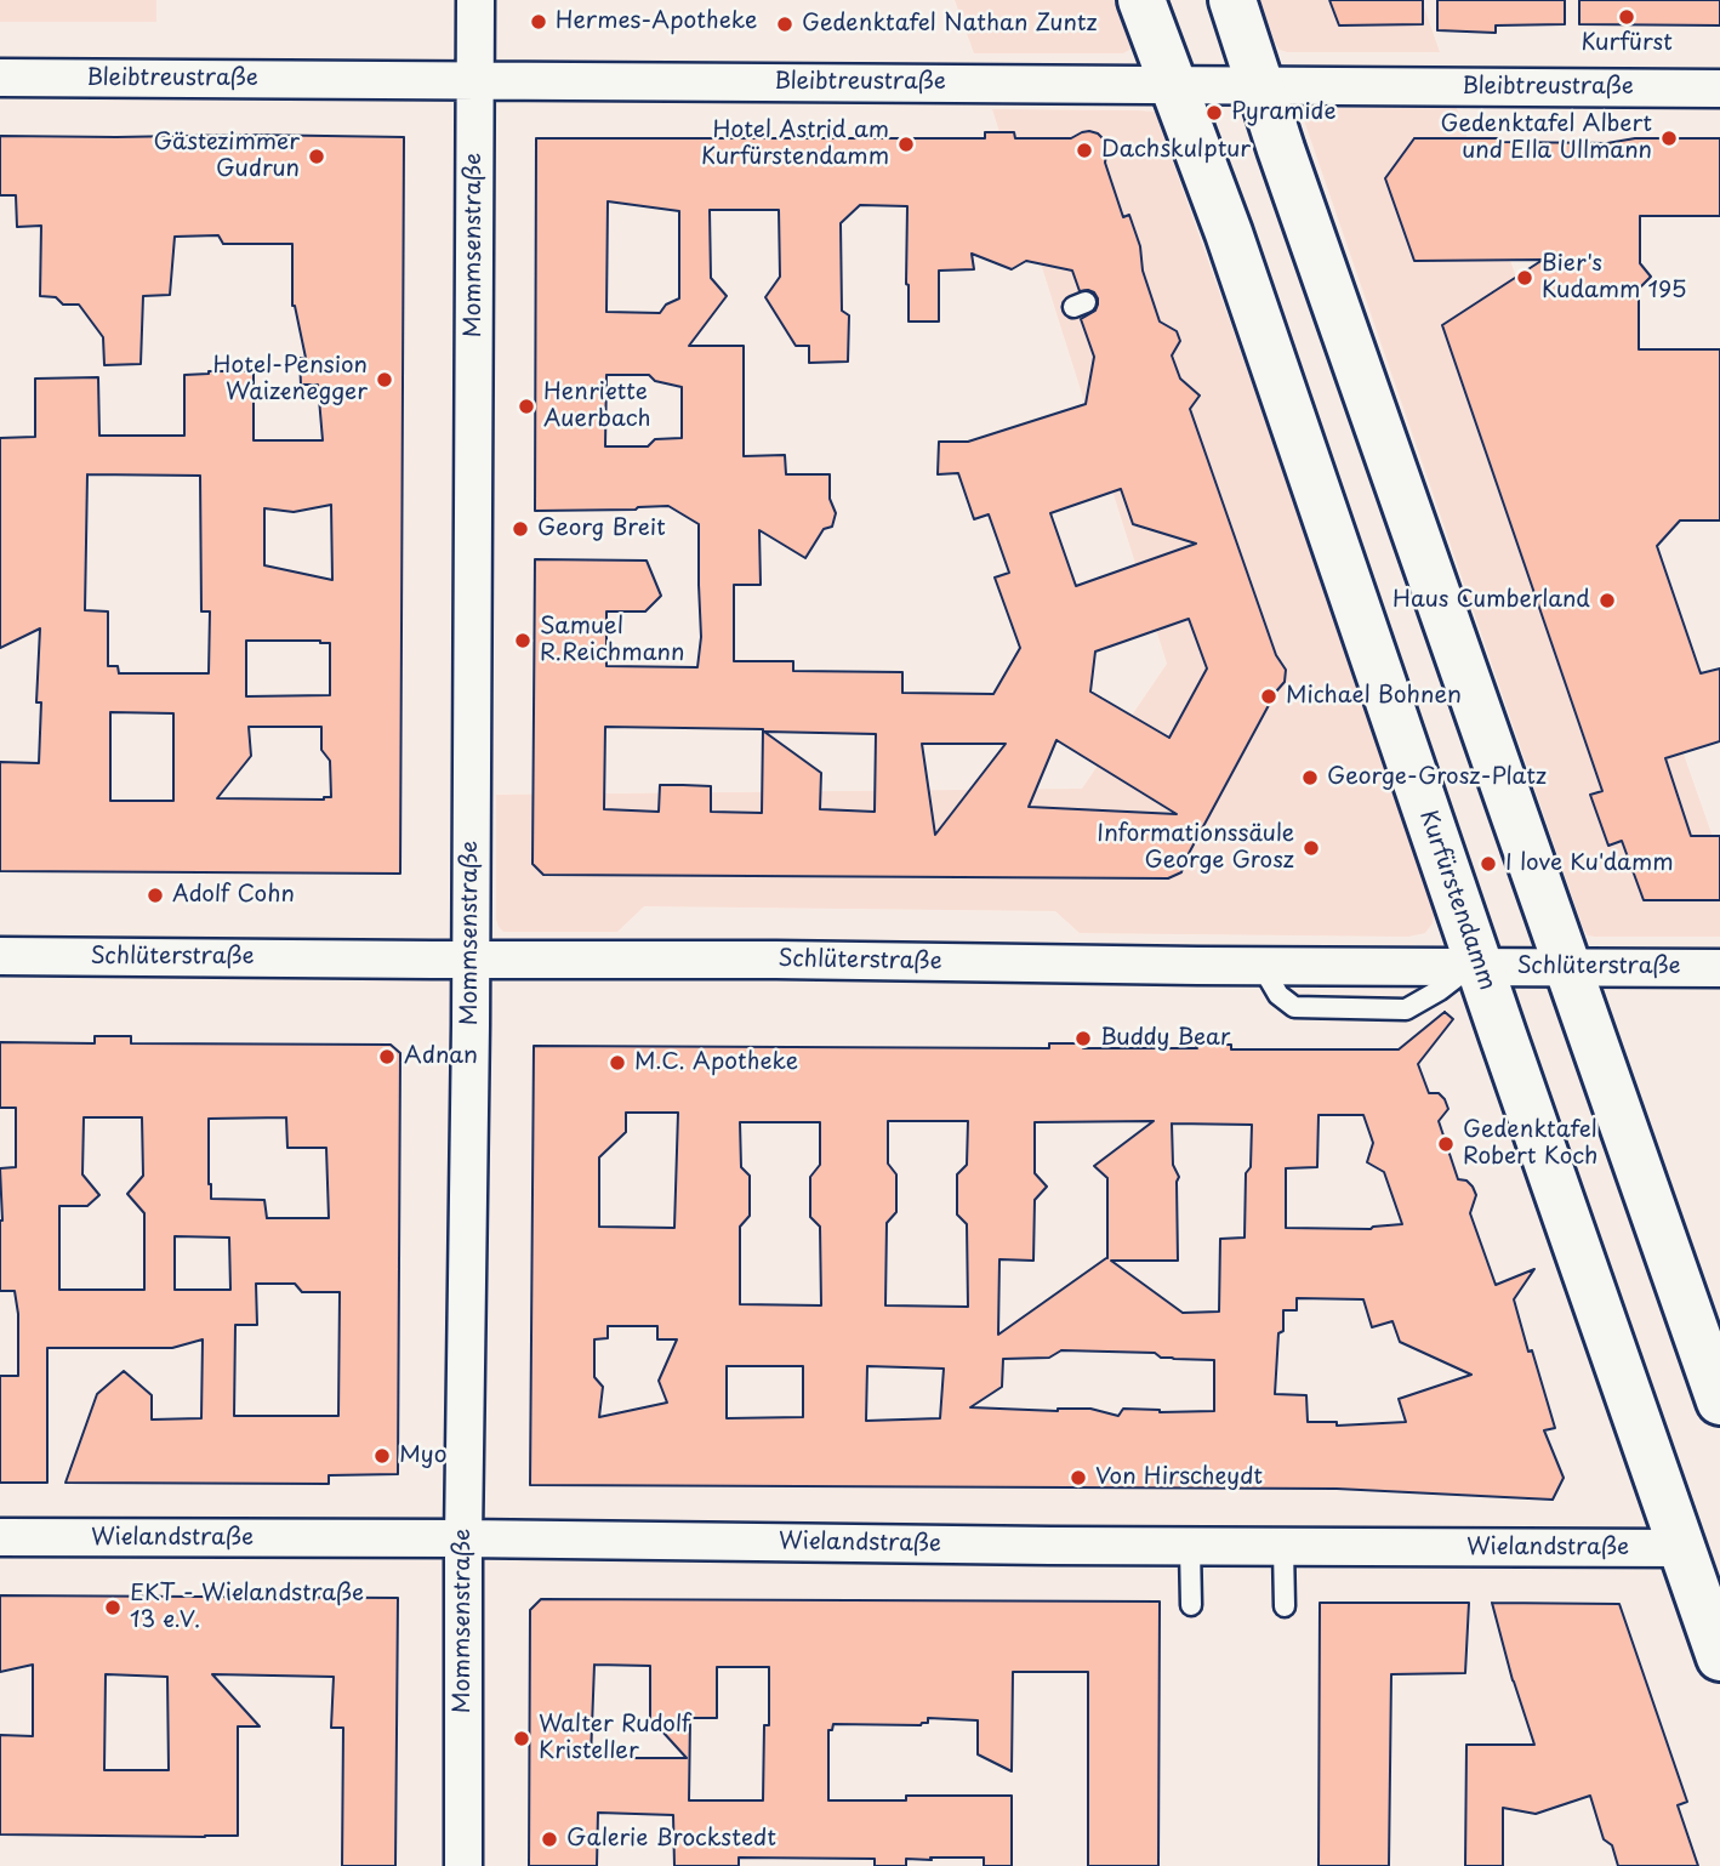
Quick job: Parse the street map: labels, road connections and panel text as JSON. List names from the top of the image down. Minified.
{"streets":{"main road":["Kurfürstendamm"],"street":["Bleibtreustraße","Mommsenstraße","Schlüterstraße","Wielandstraße"]},"crossings":[["Bleibtreustraße","Mommsenstraße"],["Bleibtreustraße","Kurfürstendamm"],["Mommsenstraße","Schlüterstraße"],["Mommsenstraße","Wielandstraße"],["Kurfürstendamm","Schlüterstraße"],["Kurfürstendamm","Wielandstraße"]],"places":["Kurfürst","Hermes-Apotheke","Gedenktafel Nathan Zuntz","Pyramide","Gedenktafel Albert und Ella Ullmann","Hotel Astrid am Kurfürstendamm","Dachskulptur","Gästezimmer Gudrun","Bier's Kudamm 195","Hotel-Pension Waizenegger","Henriette Auerbach","Georg Breit","Haus Cumberland","Samuel R.Reichmann","Michael Bohnen","George-Grosz-Platz","Informationssäule George Grosz","I love Ku'damm","Adolf Cohn","Buddy Bear","Adnan","M.C. Apotheke","Gedenktafel Robert Koch","Myo","Von Hirscheydt","EKT - Wielandstraße 13 e.V.","Walter Rudolf Kristeller","Galerie Brockstedt"]}
